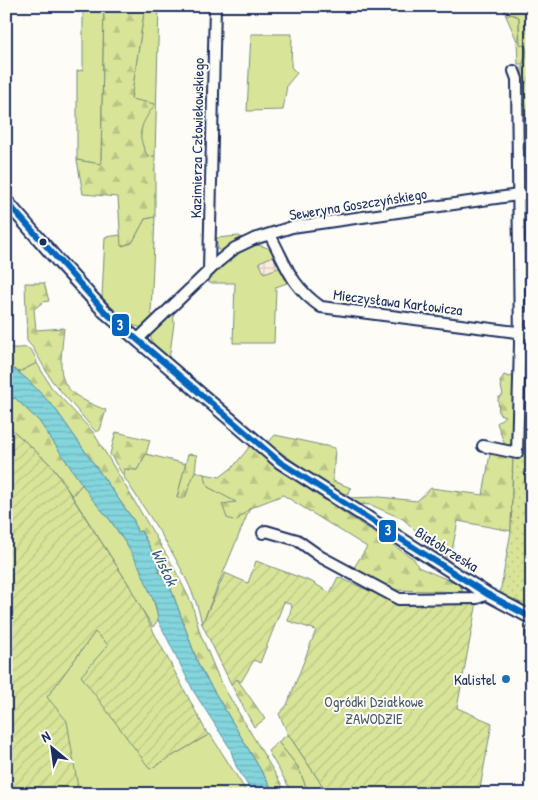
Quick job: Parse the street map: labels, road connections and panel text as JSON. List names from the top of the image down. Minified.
{"streets":{"street":["Kazimierza Człowiekowskiego","Seweryna Goszczyńskiego","Mieczysława Karłowicza","Białobrzeska"]},"crossings":[["Kazimierza Człowiekowskiego","Seweryna Goszczyńskiego"],["Seweryna Goszczyńskiego","Mieczysława Karłowicza"],["Seweryna Goszczyńskiego","Białobrzeska"]],"water":["Wisłok"],"parks":["Ogródki Działkowe ZAWODZIE"],"places":["Kalistel"],"lines":["transit line 3"],"north":"top left"}
